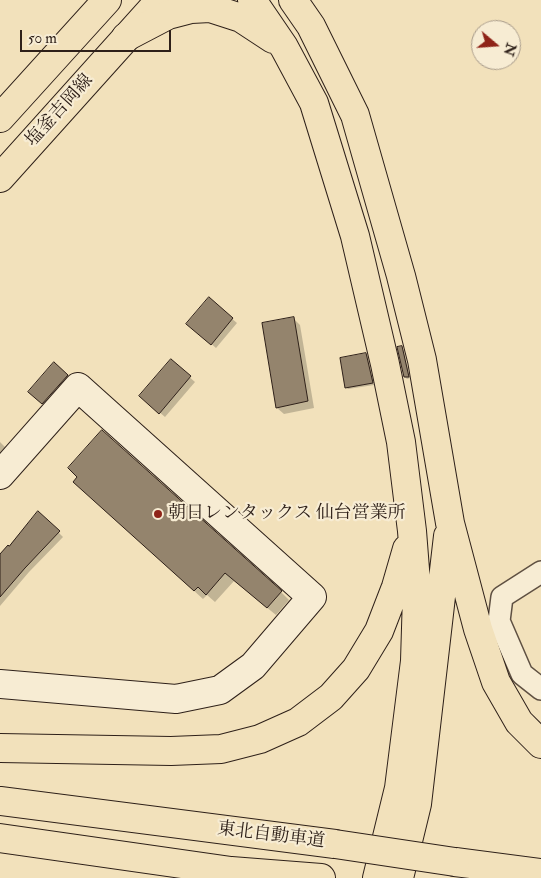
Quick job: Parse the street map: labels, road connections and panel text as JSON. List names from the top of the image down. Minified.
{"streets":{"main road":["塩釜吉岡線","東北自動車道"]},"places":["朝日レンタックス 仙台営業所"],"scale_bar":"50 m","north":"right"}
